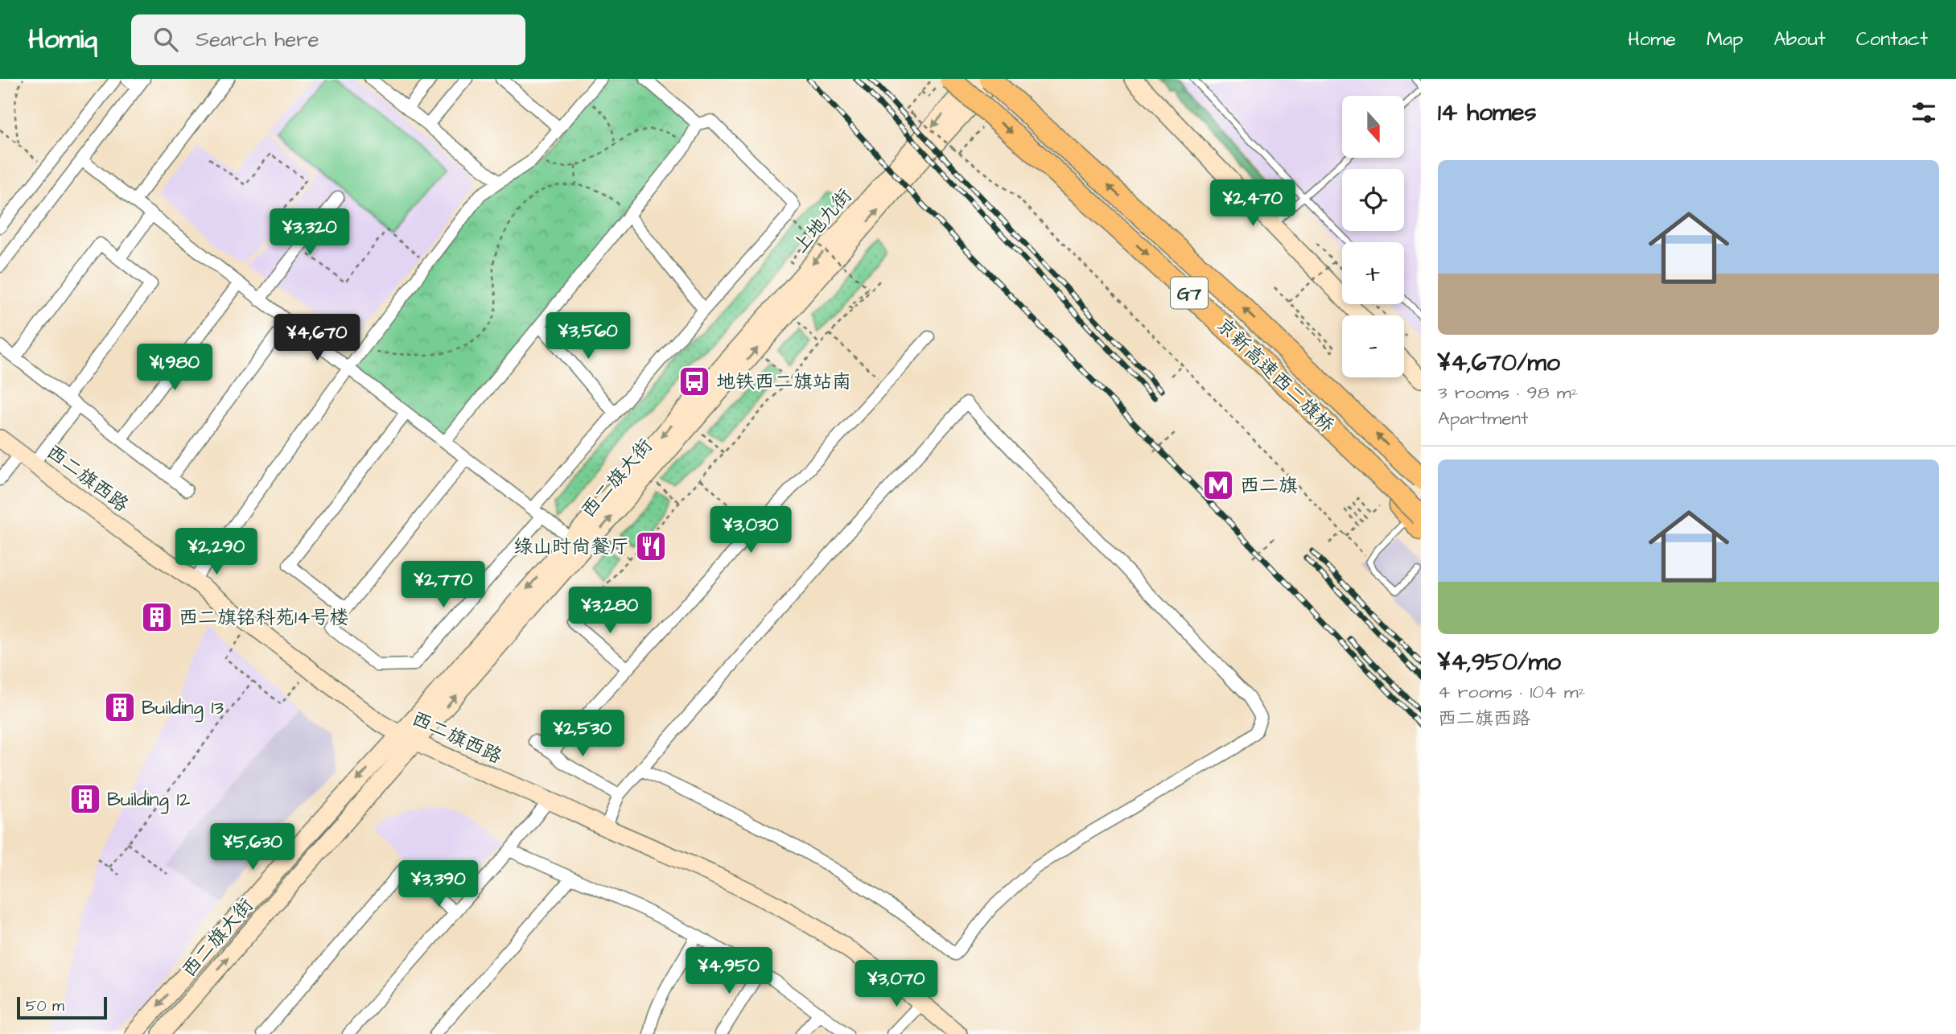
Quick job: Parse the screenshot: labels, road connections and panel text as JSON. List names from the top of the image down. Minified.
{"streets":{"highway":["G7","京新高速西二旗桥"],"main road":["上地九街","西二旗西路","西二旗大街"]},"crossings":[["上地九街","西二旗大街"],["西二旗西路","西二旗大街"]],"one_way":["上地九街"],"places":{"bus stop":["地铁西二旗站南"],"metro station":["西二旗"],"restaurant":["绿山时尚餐厅"],"building":["西二旗铭科苑14号楼","Building 13","Building 12"]},"scale_bar":"50 m","north":"bottom","page":{"header":"Homiq","search":"Search here","nav":["Home","Map","About","Contact"],"heading":"14 homes","map_buttons":["+","−"],"list":[{"name":"¥4,670/mo","note":"3 rooms · 98 m² · Apartment"},{"name":"¥4,950/mo","note":"4 rooms · 104 m² · 西二旗西路"}],"price":["¥2,470","¥3,320","¥3,560","¥4,670","¥1,980","¥3,030","¥2,290","¥2,770","¥3,280","¥2,530","¥5,630","¥3,390","¥4,950","¥3,070"],"scale":"50 m"}}
